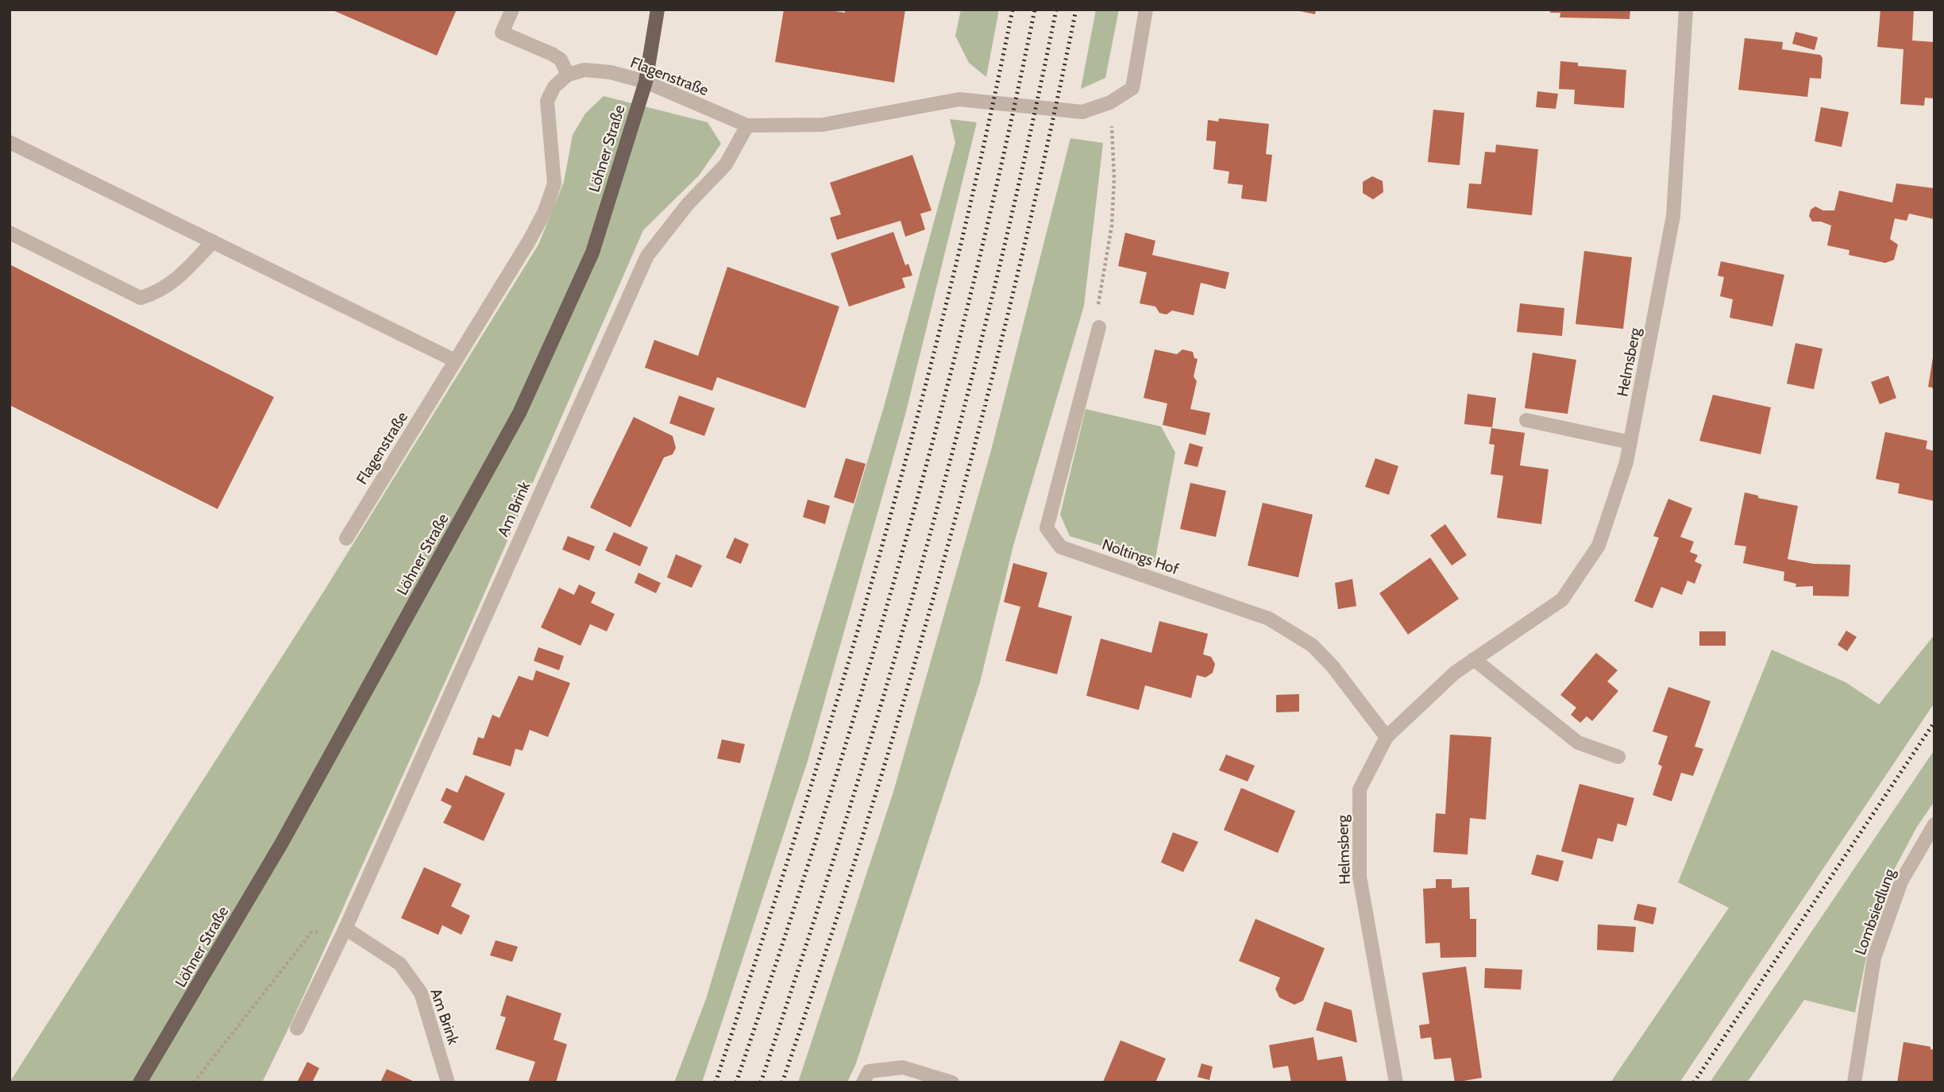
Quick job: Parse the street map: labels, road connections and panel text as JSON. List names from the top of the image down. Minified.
{"streets":{"main road":["Löhner Straße"],"street":["Flagenstraße","Helmsberg","Am Brink","Noltings Hof","Lombsiedlung"]},"crossings":[["Flagenstraße","Löhner Straße"],["Flagenstraße","Am Brink"],["Helmsberg","Noltings Hof"]]}
